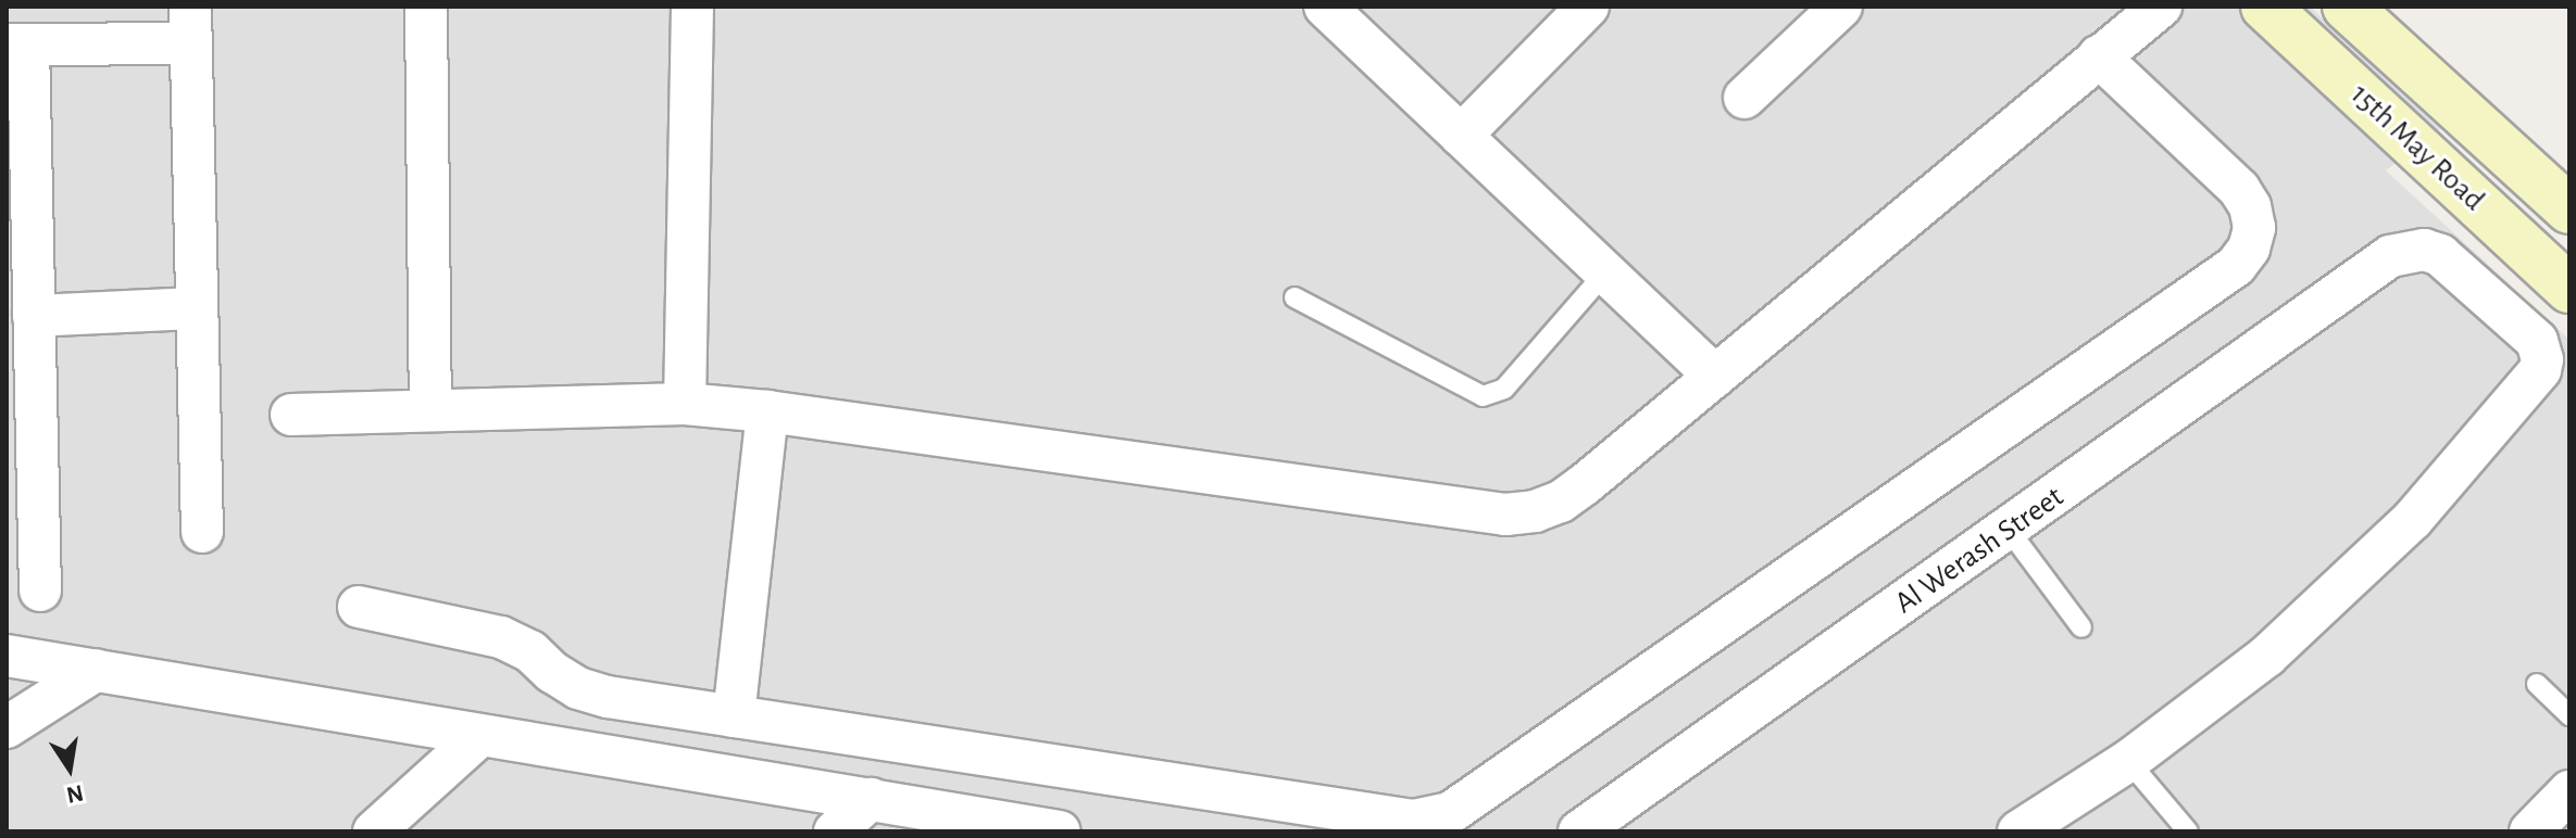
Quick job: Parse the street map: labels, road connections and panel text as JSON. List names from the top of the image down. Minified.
{"streets":{"main road":["15th May Road"],"street":["Al Werash Street"]},"north":"bottom"}
